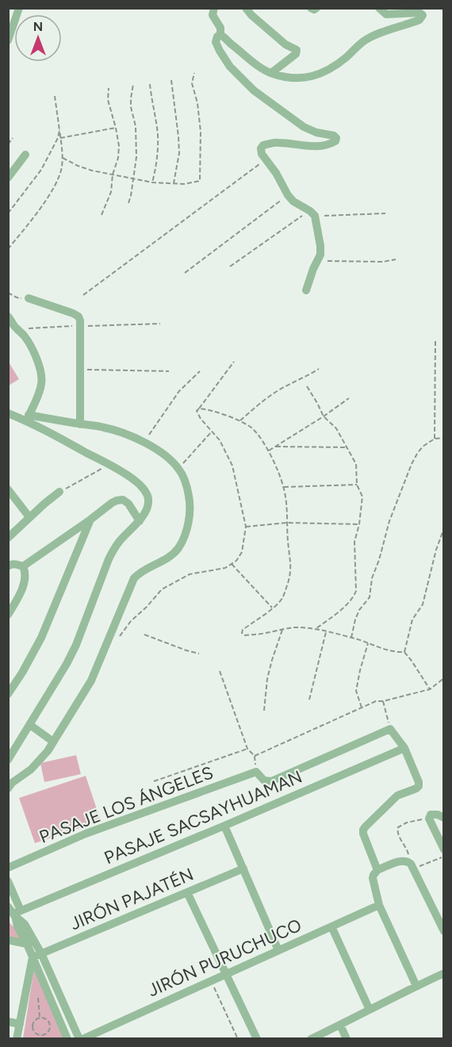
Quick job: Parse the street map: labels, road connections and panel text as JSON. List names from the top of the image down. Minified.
{"streets":{"street":["PASAJE LOS ÁNGELES","PASAJE SACSAYHUAMAN","JIRÓN PAJATÉN","JIRÓN PURUCHUCO"]},"north":"top"}
